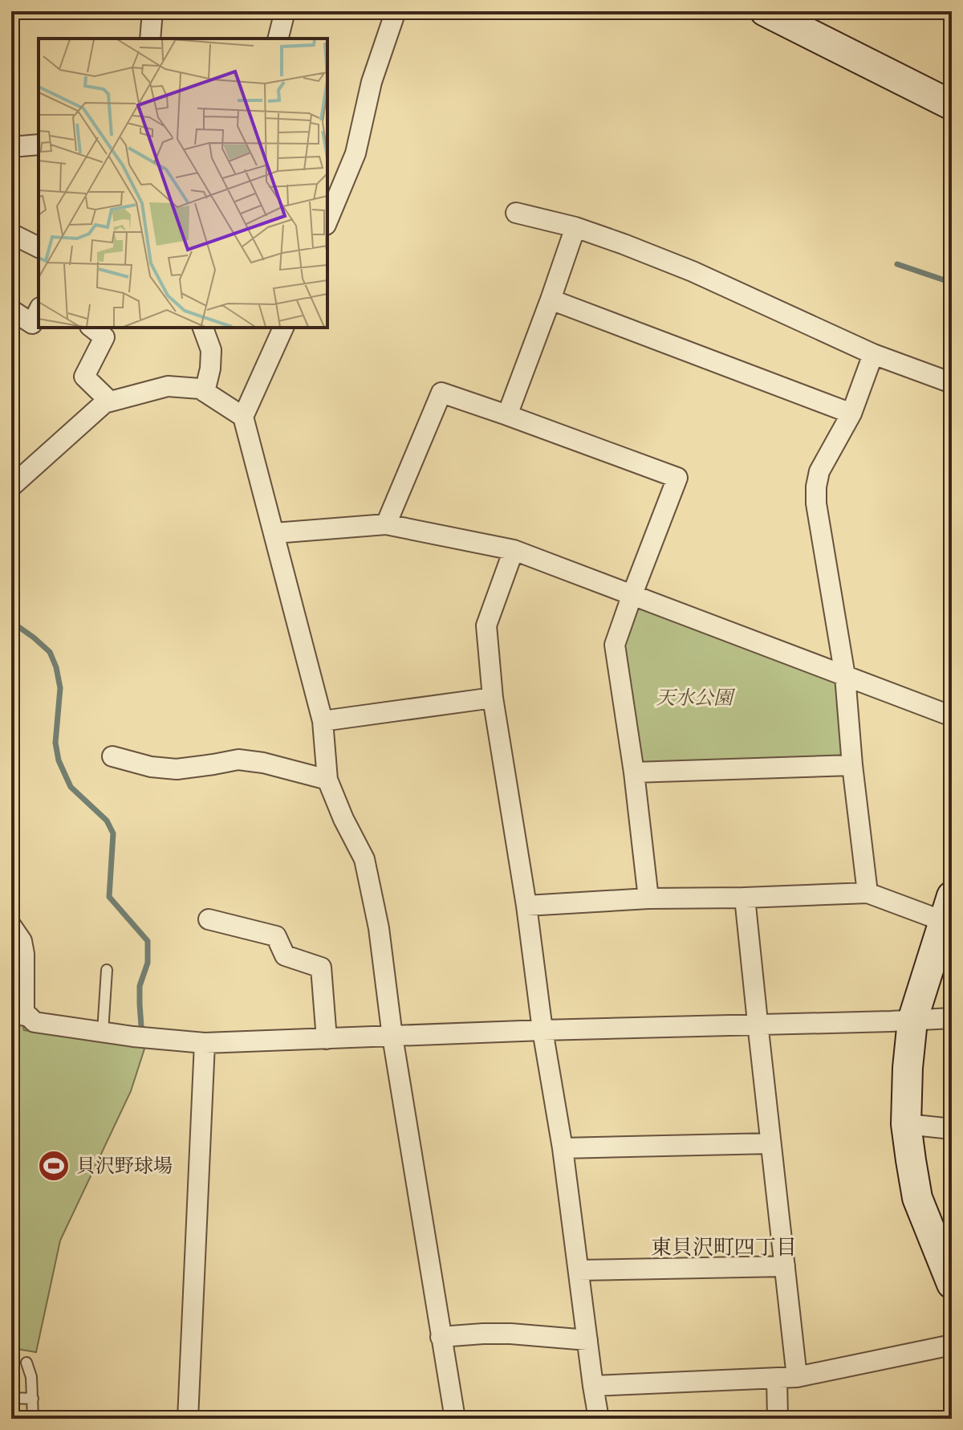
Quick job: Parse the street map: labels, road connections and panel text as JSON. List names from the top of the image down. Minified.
{"districts":["東貝沢町四丁目"],"parks":["天水公園"],"places":{"sports":["貝沢野球場"]}}
